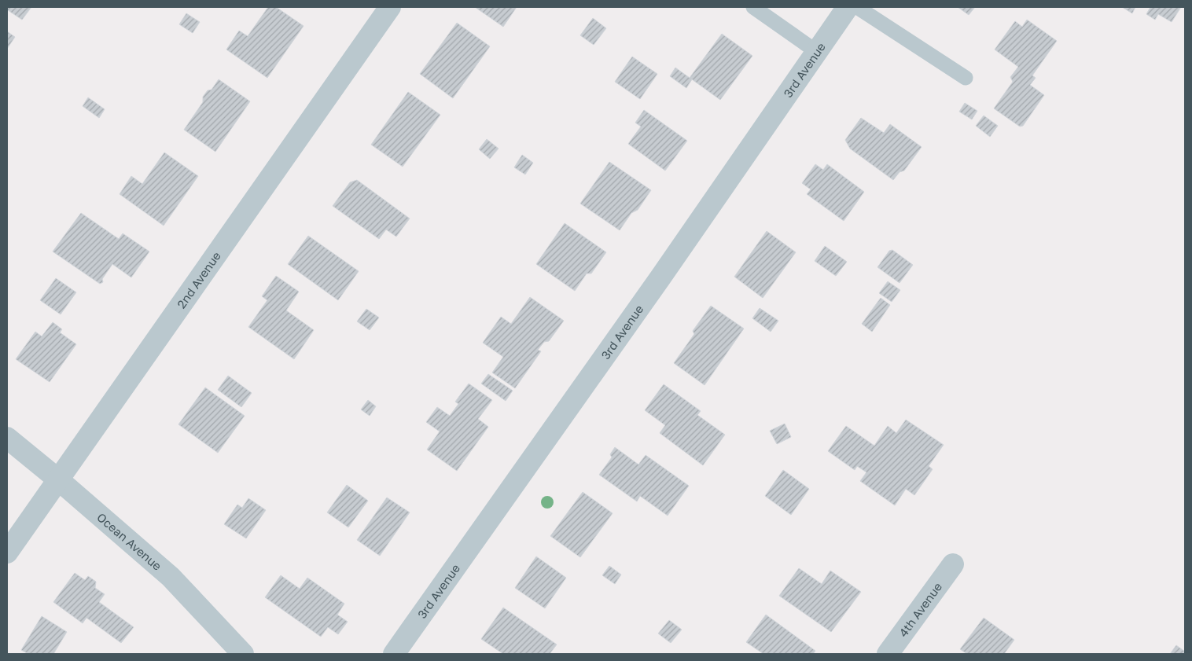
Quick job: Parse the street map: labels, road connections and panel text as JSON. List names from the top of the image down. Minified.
{"streets":{"street":["3rd Avenue","2nd Avenue","Ocean Avenue","4th Avenue"]},"crossings":[["2nd Avenue","Ocean Avenue"]]}
